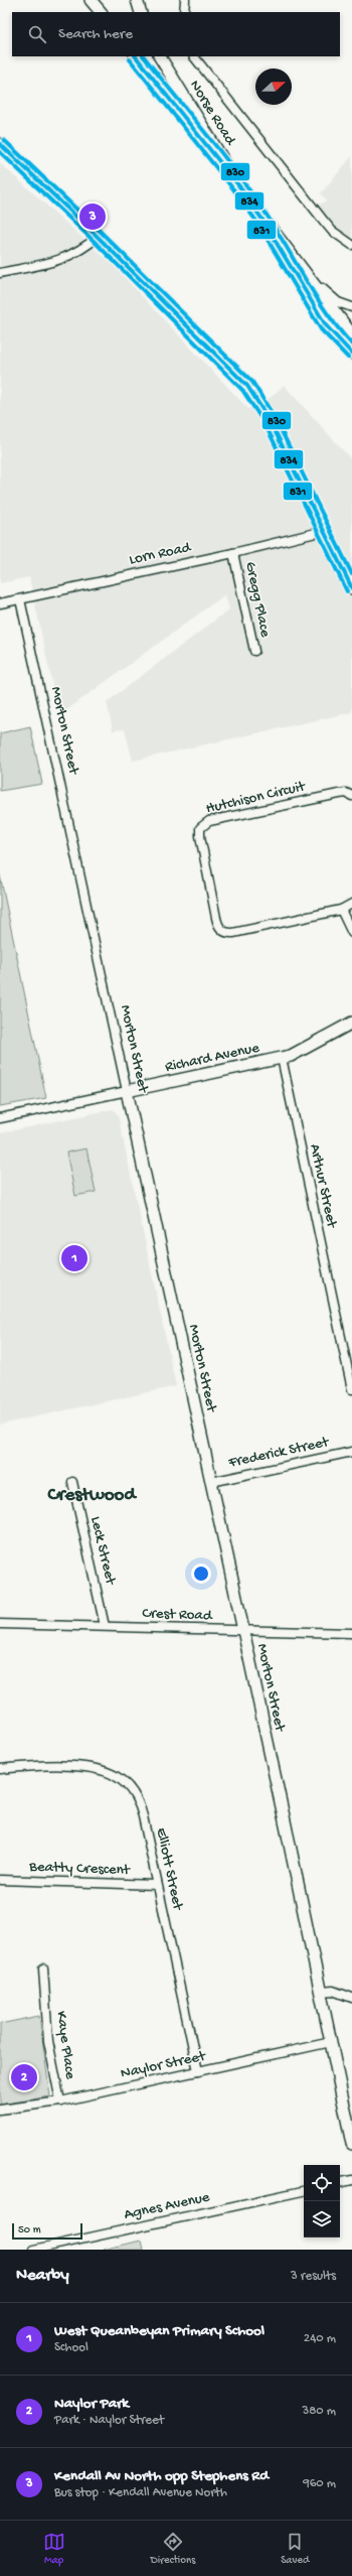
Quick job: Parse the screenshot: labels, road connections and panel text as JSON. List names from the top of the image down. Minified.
{"streets":{"street":["Norse Road","Lorn Road","Gregg Place","Morton Street","Hutchison Circuit","Richard Avenue","Arthur Street","Frederick Street","Leck Street","Crest Road","Beatty Crescent","Elliott Street","Kaye Place","Naylor Street","Agnes Avenue"]},"crossings":[["Lorn Road","Gregg Place"],["Lorn Road","Morton Street"],["Morton Street","Richard Avenue"],["Morton Street","Frederick Street"],["Morton Street","Crest Road"],["Morton Street","Naylor Street"],["Richard Avenue","Arthur Street"],["Leck Street","Crest Road"],["Beatty Crescent","Elliott Street"],["Elliott Street","Naylor Street"],["Kaye Place","Naylor Street"]],"districts":["Crestwood"],"lines":["transit line 834","transit line 830","transit line 831"],"scale_bar":"50 m","north":"right","page":{"search":"Search here","pins":["3","1","2"],"scale":"50 m","heading":["Nearby","3 results"],"list":[{"mark":"1","name":"West Queanbeyan Primary School","note":"School","value":"240 m"},{"mark":"2","name":"Naylor Park","note":"Park · Naylor Street","value":"380 m"},{"mark":"3","name":"Kendall Av North opp Stephens Rd","note":"Bus stop · Kendall Avenue North","value":"960 m"}],"nav":["Map","Directions","Saved"]}}
